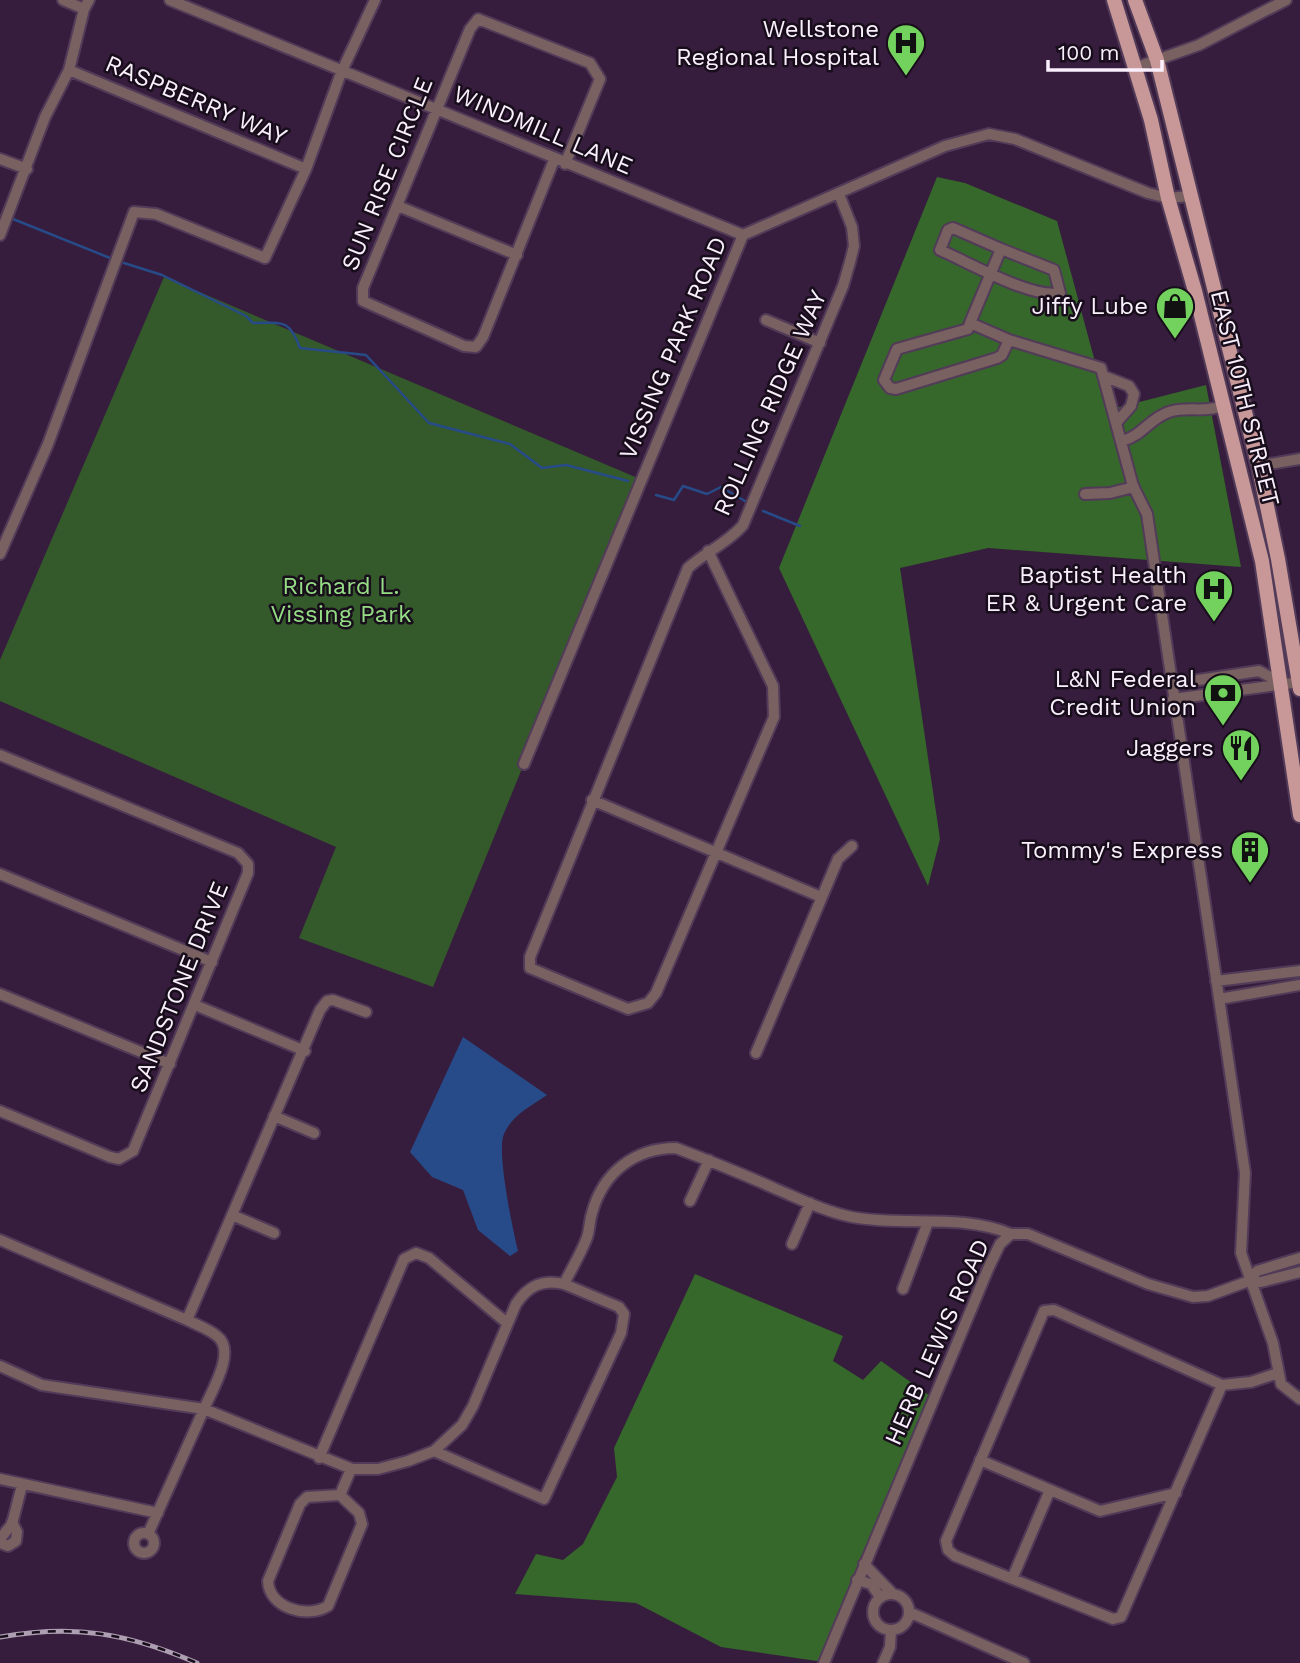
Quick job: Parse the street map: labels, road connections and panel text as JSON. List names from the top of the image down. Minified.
{"streets":{"main road":["EAST 10TH STREET"],"street":["RASPBERRY WAY","WINDMILL LANE","SUN RISE CIRCLE","VISSING PARK ROAD","ROLLING RIDGE WAY","SANDSTONE DRIVE","HERB LEWIS ROAD"]},"crossings":[["WINDMILL LANE","SUN RISE CIRCLE"],["WINDMILL LANE","VISSING PARK ROAD"],["VISSING PARK ROAD","EAST 10TH STREET"],["VISSING PARK ROAD","ROLLING RIDGE WAY"]],"parks":["Richard L. Vissing Park"],"places":{"hospital":["Wellstone Regional Hospital","Baptist Health ER & Urgent Care"],"shop":["Jiffy Lube"],"bank":["L&N Federal Credit Union"],"restaurant":["Jaggers"],"building":["Tommy's Express"]},"scale_bar":"100 m"}
